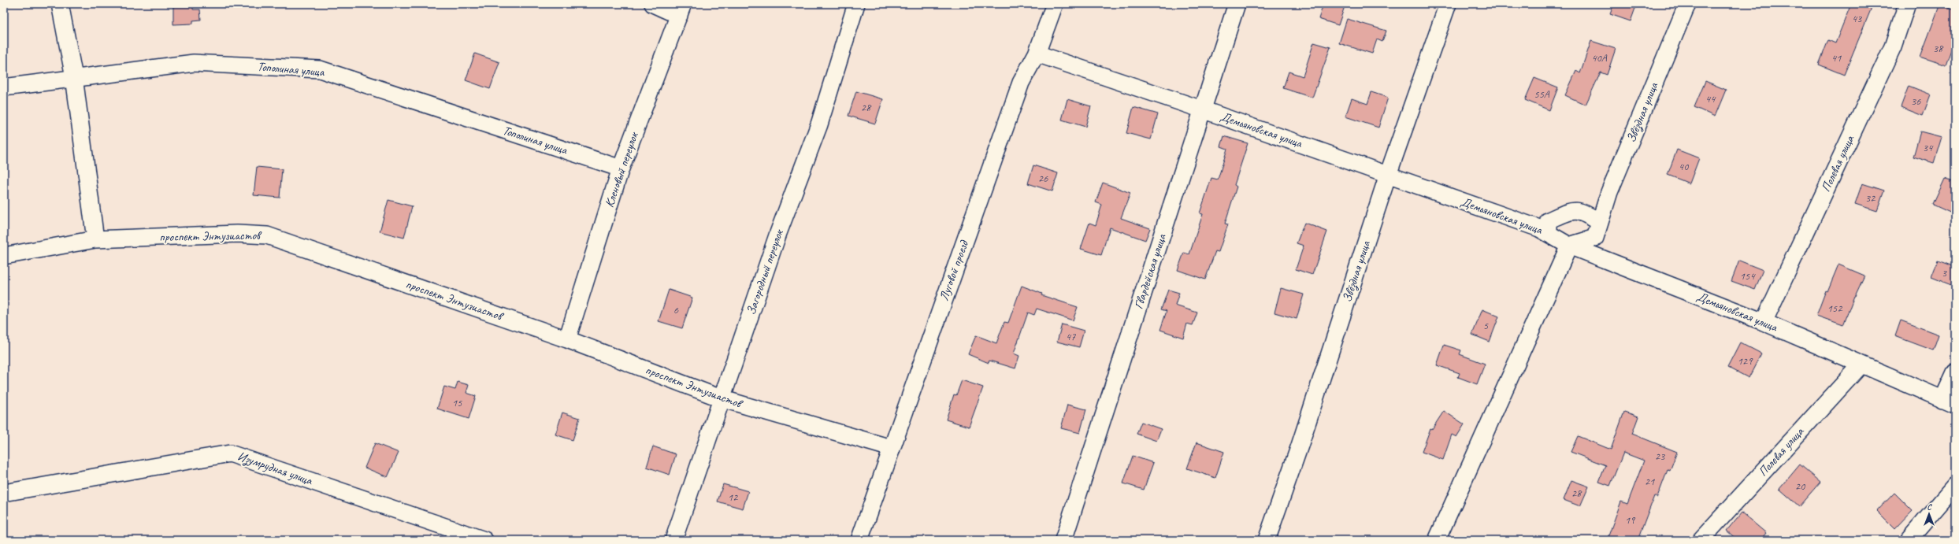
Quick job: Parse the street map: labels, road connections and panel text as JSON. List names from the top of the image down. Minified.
{"streets":{"street":["Тополиная улица","Звёздная улица","Демьяновская улица","Полевая улица","Кленовый переулок","проспект Энтузиастов","Луговой проезд","Гвардейская улица","Загородный переулок","Изумрудная улица"]},"crossings":[["Тополиная улица","Кленовый переулок"],["Звёздная улица","Демьяновская улица"],["Демьяновская улица","Полевая улица"],["Демьяновская улица","Луговой проезд"],["Демьяновская улица","Гвардейская улица"],["Кленовый переулок","проспект Энтузиастов"],["проспект Энтузиастов","Луговой проезд"],["проспект Энтузиастов","Загородный переулок"]],"house_numbers":["43","38","40А","41","55А","44","36","28","34","40","26","32","3","154","152","6","5","47","129","15","23","21","20","28","12","19"],"north":"top"}
